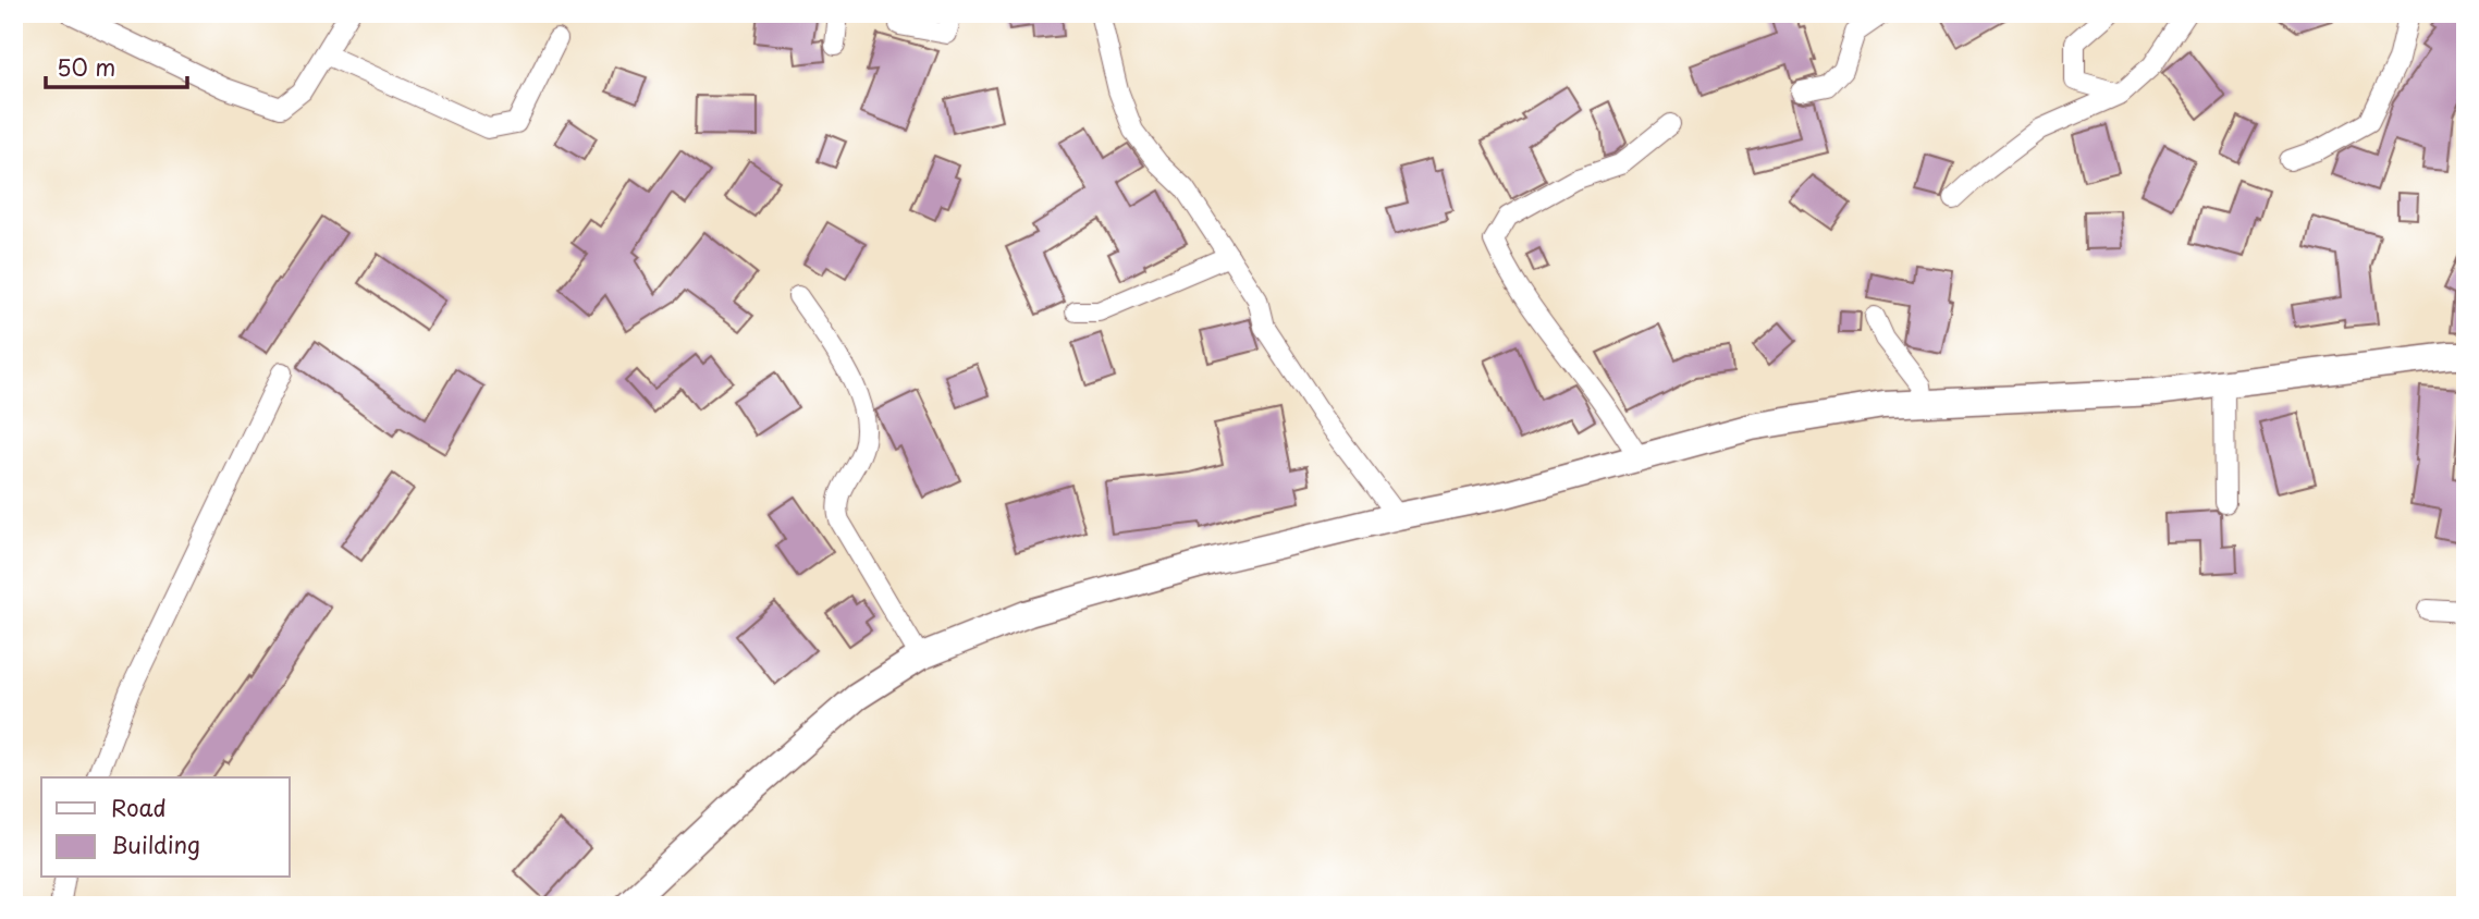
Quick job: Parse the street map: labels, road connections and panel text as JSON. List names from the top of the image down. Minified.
{"legend":["Road","Building"],"scale_bar":"50 m"}
